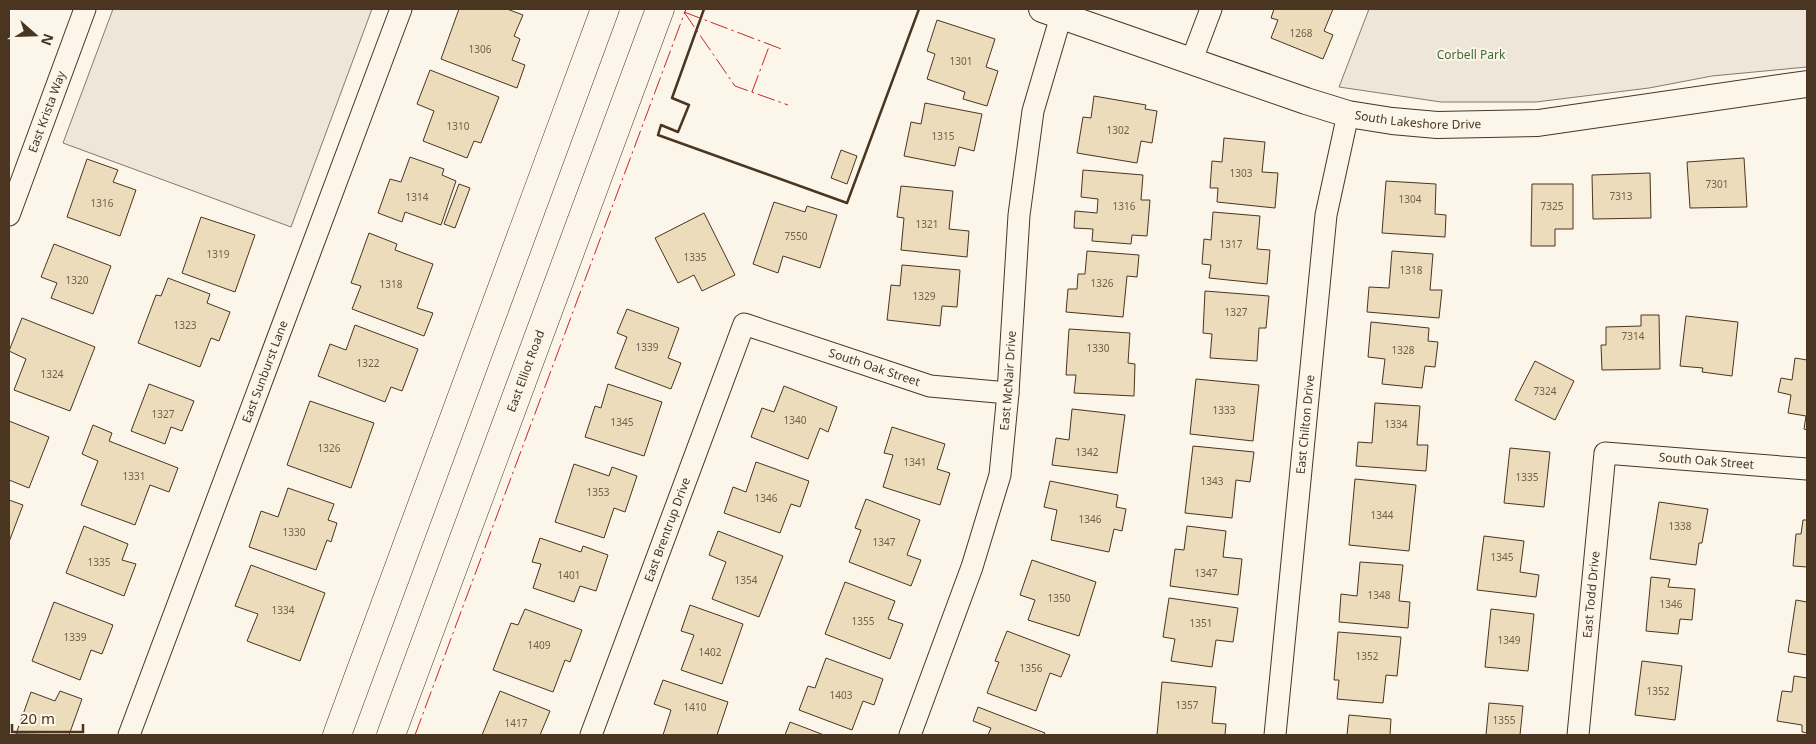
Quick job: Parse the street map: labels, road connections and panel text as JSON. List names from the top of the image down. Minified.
{"streets":{"main road":["East Elliot Road"],"street":["East Krista Way","South Lakeshore Drive","South Oak Street","East Sunburst Lane","East McNair Drive","East Chilton Drive","East Brentrup Drive","East Todd Drive"]},"crossings":[["South Lakeshore Drive","East McNair Drive"],["South Lakeshore Drive","East Chilton Drive"],["South Oak Street","East McNair Drive"],["South Oak Street","East Brentrup Drive"],["South Oak Street","East Todd Drive"]],"parks":["Corbell Park"],"house_numbers":["1268","1306","1301","1310","1302","1315","1303","7301","7313","1314","1304","1316","1316","7325","1321","7550","1317","1319","1335","1318","1320","1326","1318","1329","1327","1323","7314","1339","1330","1328","1322","1324","7324","1333","1327","1340","1345","1334","1326","1342","1341","1331","1335","1343","1353","1346","1344","1346","1338","1330","1347","1345","1335","1347","1401","1354","1348","1350","1346","1334","1355","1351","1339","1349","1409","1402","1352","1356","1352","1403","1357","1410","1355","1417"],"scale_bar":"20 m","north":"right"}
